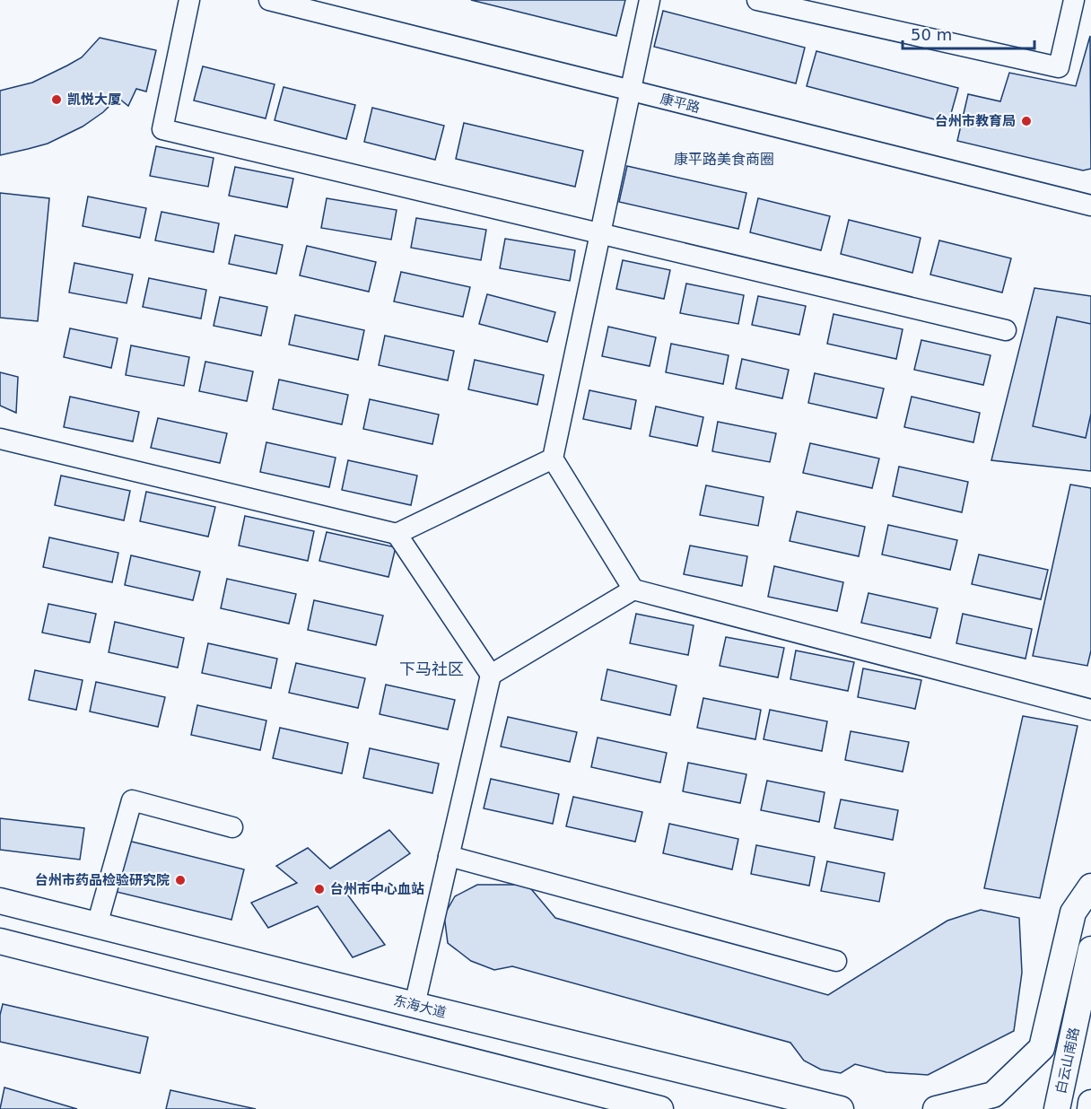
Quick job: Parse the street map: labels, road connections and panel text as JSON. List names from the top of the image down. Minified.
{"streets":{"main road":["东海大道","白云山南路"],"street":["康平路"]},"districts":["康平路美食商圈","下马社区"],"places":["凯悦大厦","台州市教育局","台州市药品检验研究院","台州市中心血站"],"scale_bar":"50 m"}
